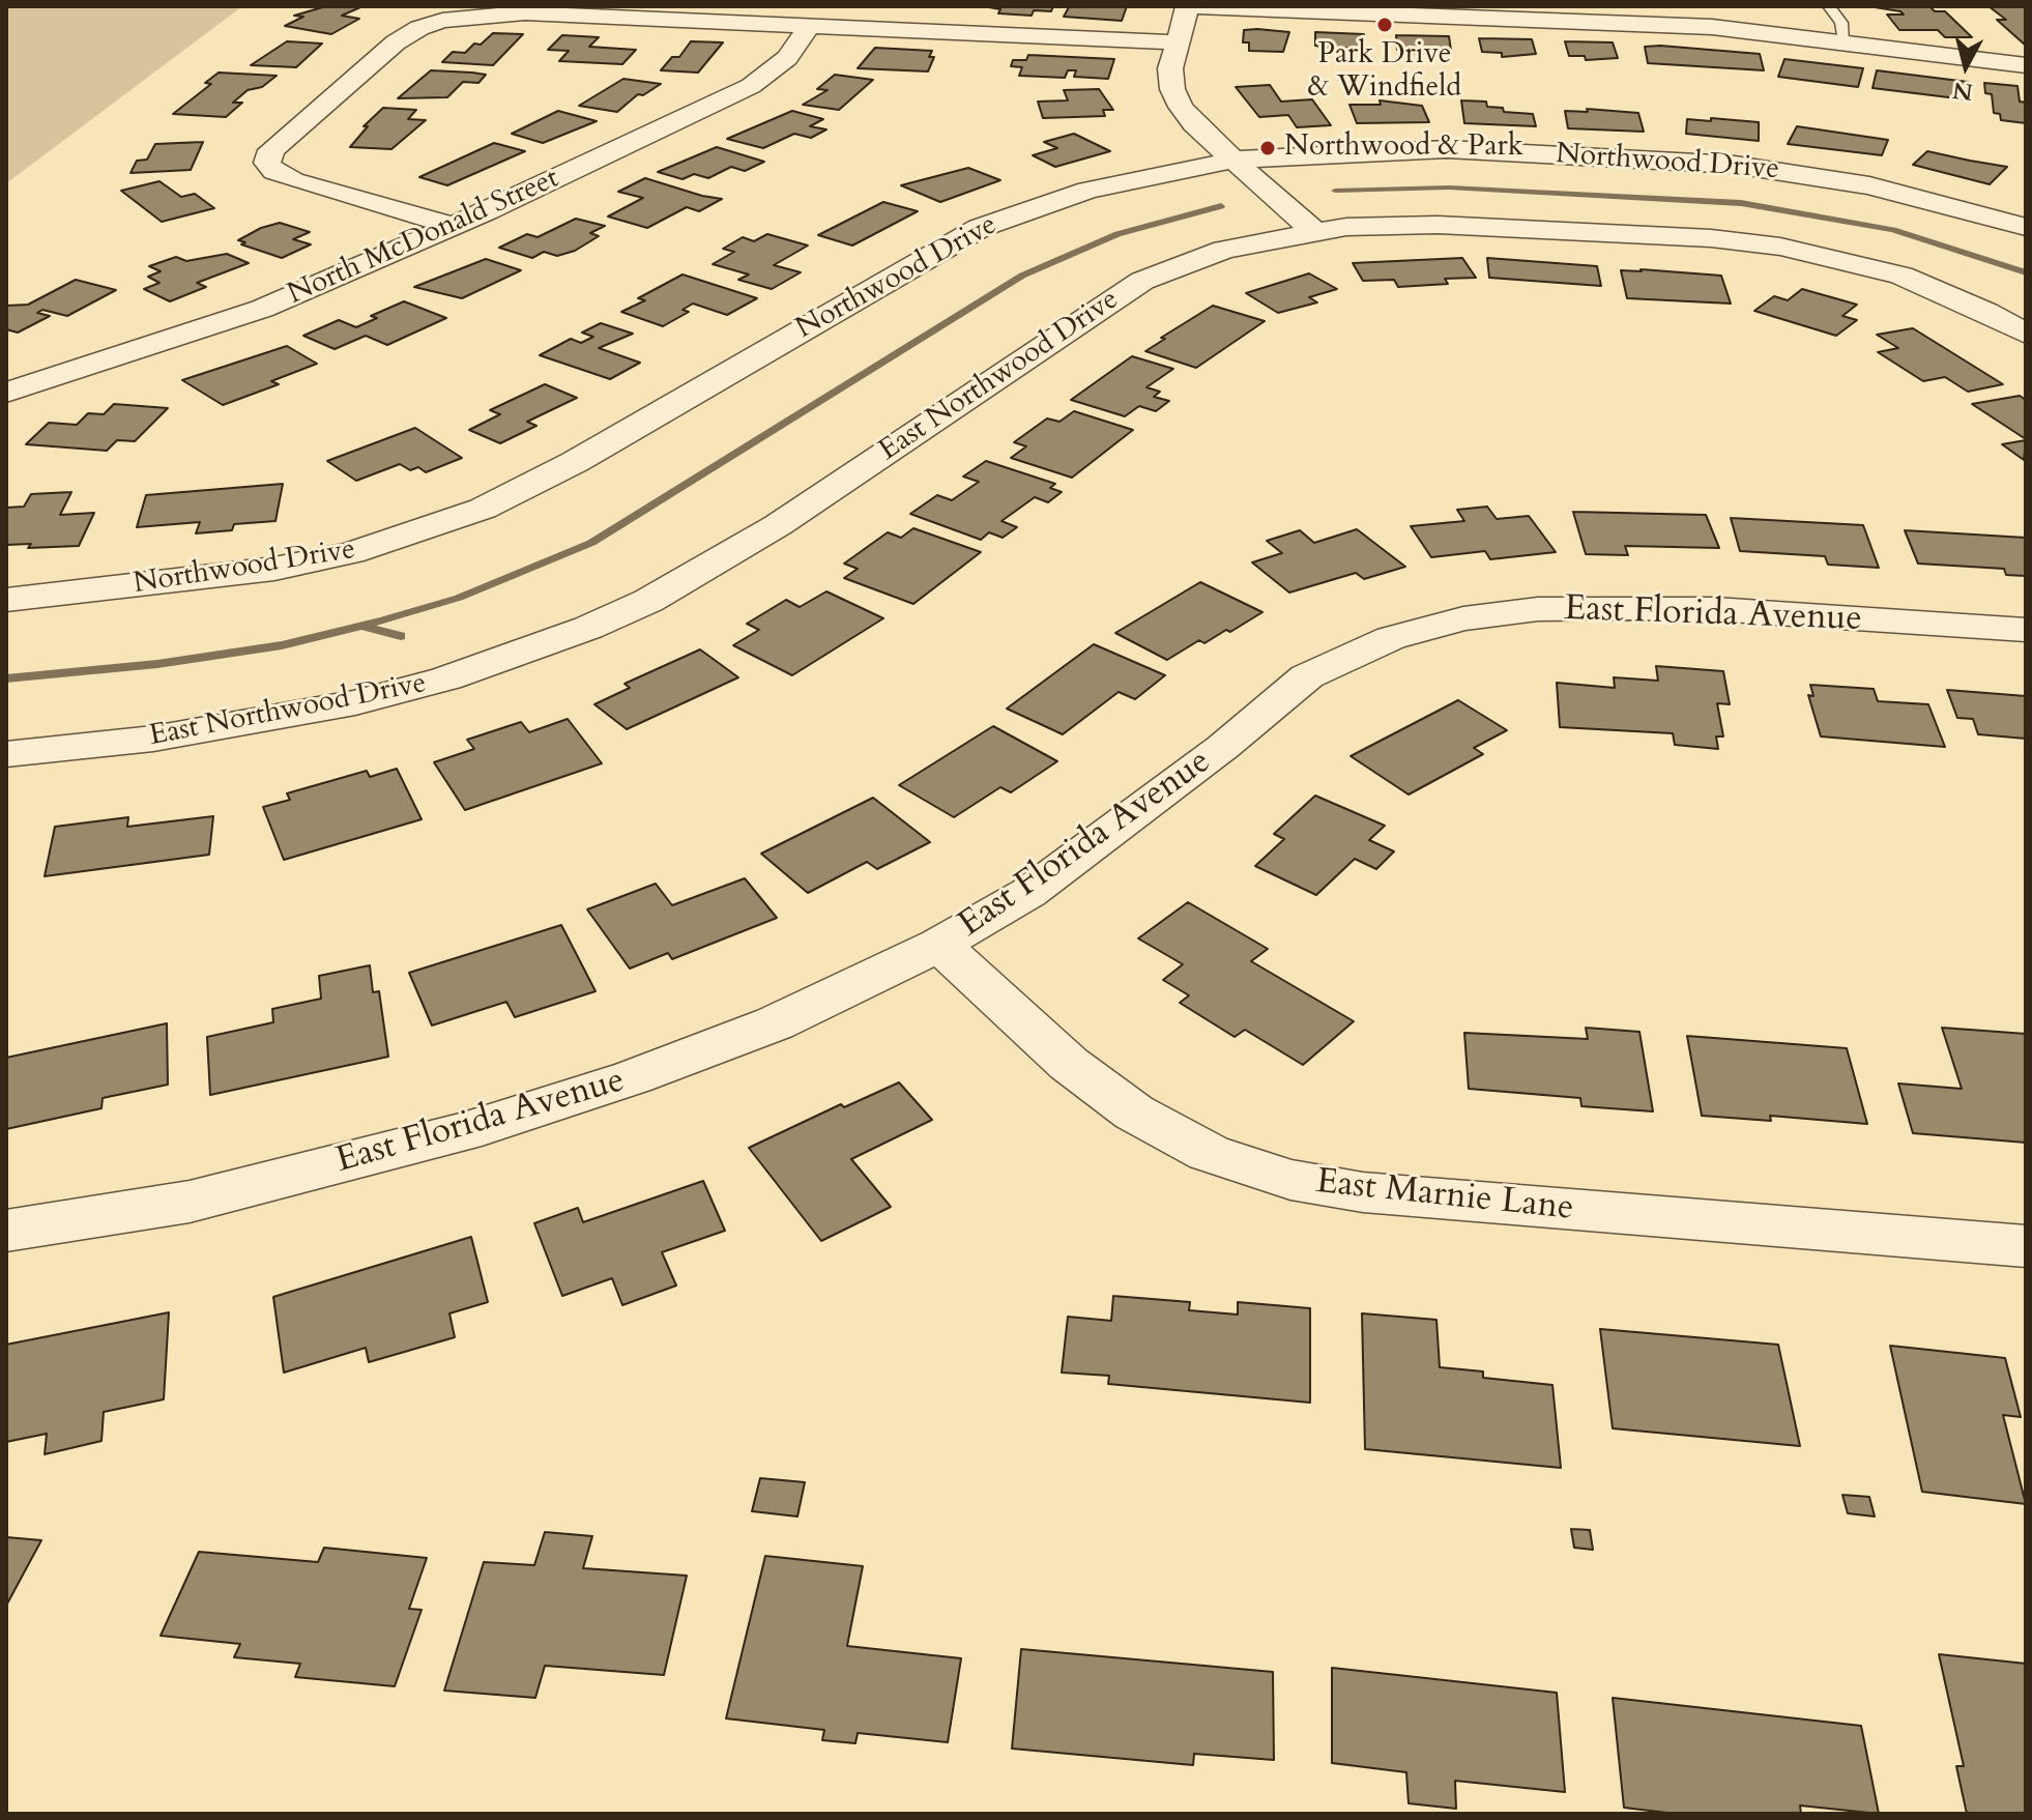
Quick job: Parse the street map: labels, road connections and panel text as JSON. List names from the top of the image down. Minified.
{"streets":{"street":["Northwood Drive","North McDonald Street","East Northwood Drive","East Florida Avenue","East Marnie Lane"]},"crossings":[["East Florida Avenue","East Marnie Lane"]],"places":["Park Drive & Windfield","Northwood & Park"],"north":"bottom"}
